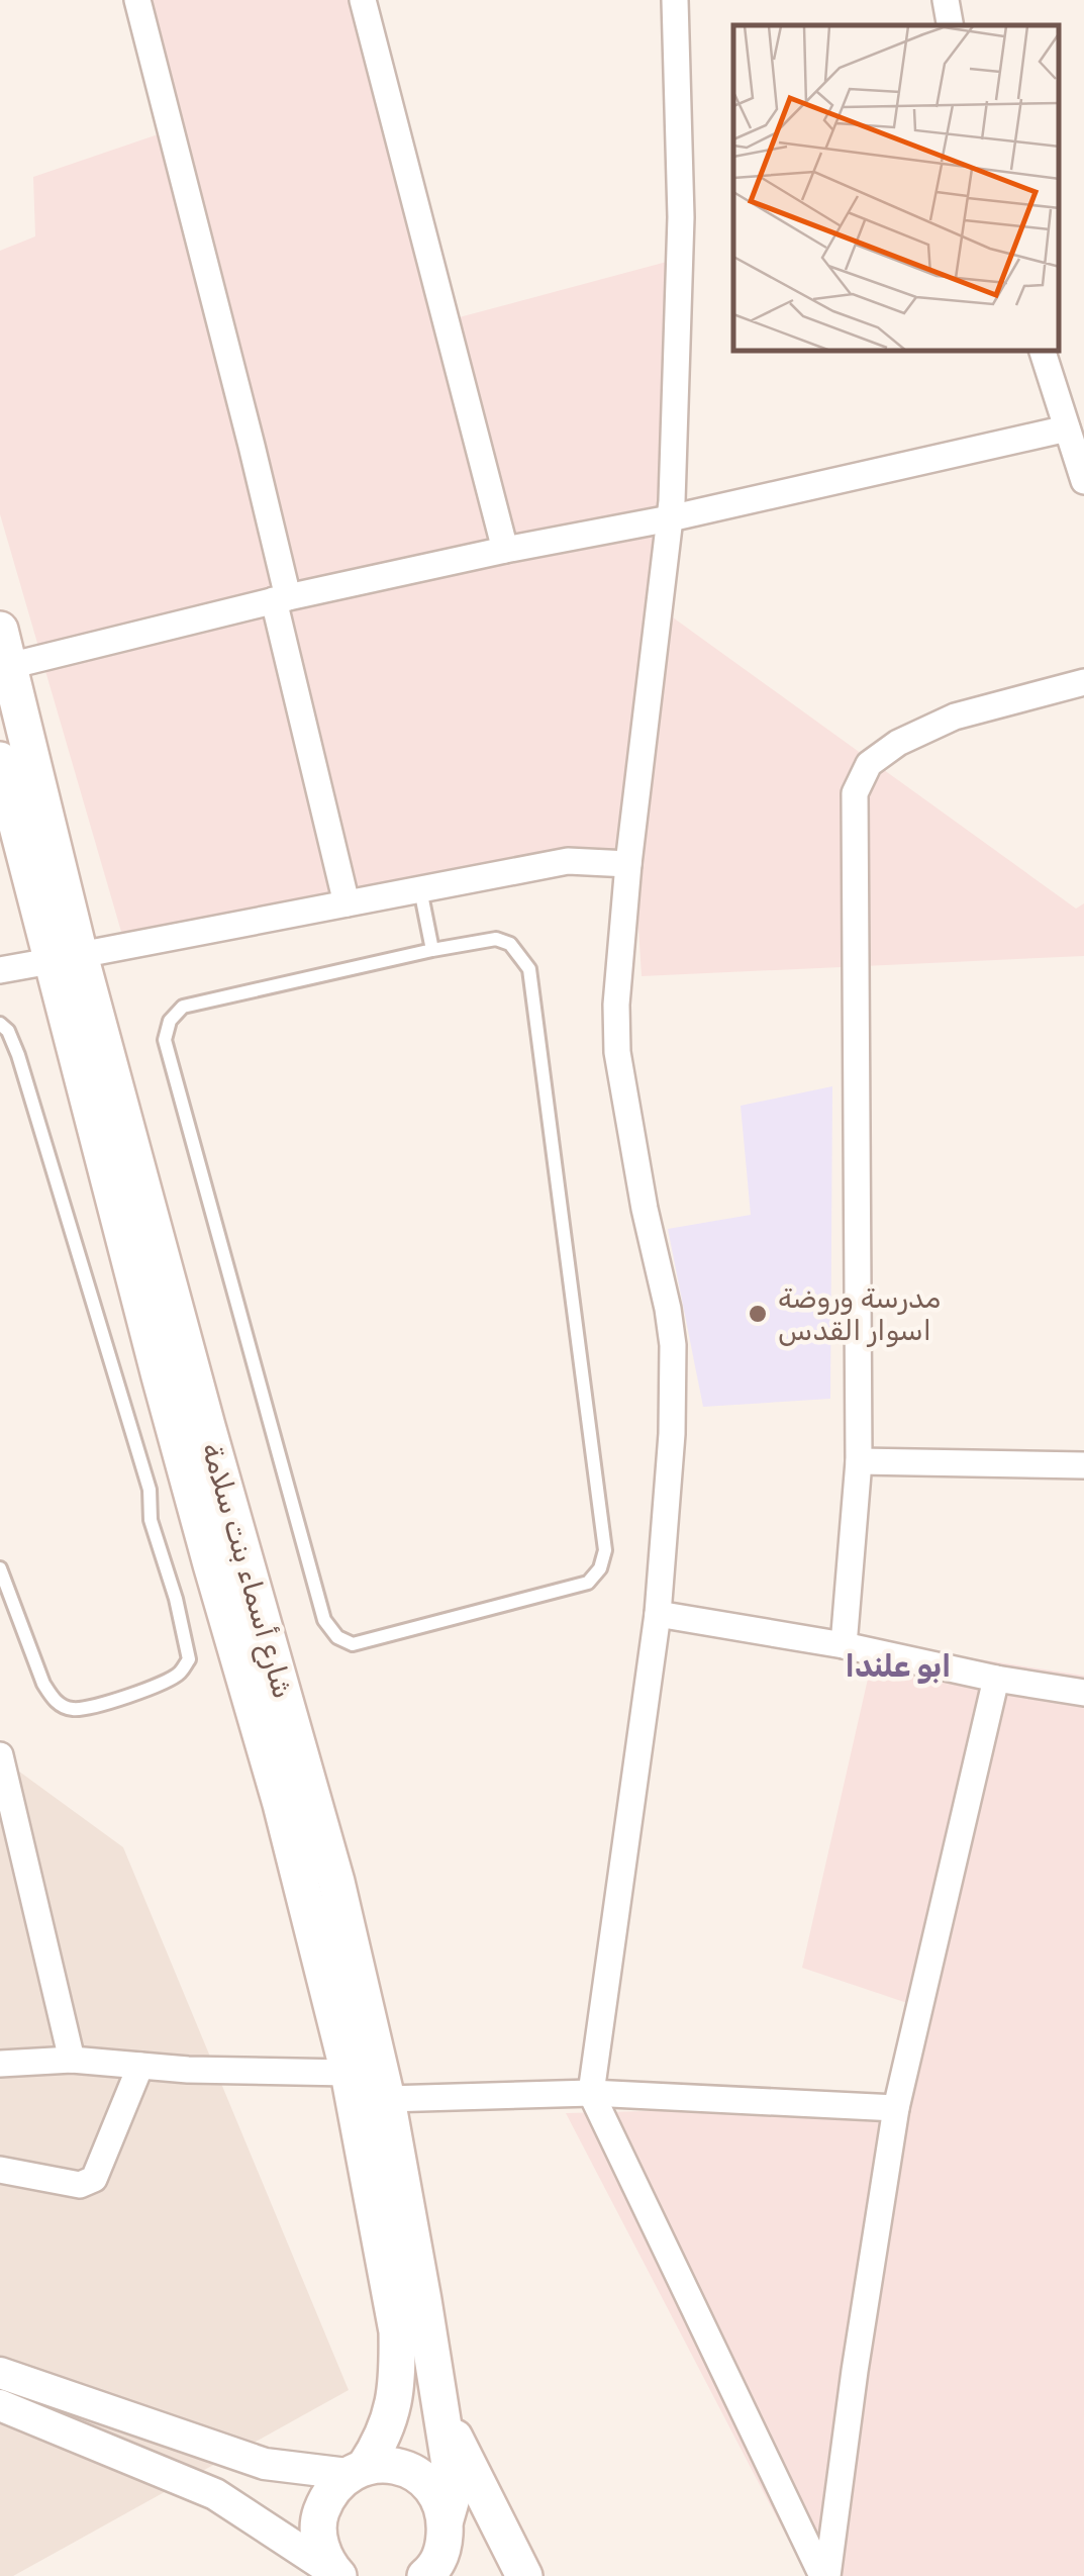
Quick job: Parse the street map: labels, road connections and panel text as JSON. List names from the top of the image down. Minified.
{"streets":{"main road":["شارع أسماء بنت سلامة"]},"districts":["ابو علندا"],"places":["مدرسة وروضة اسوار القدس"]}
